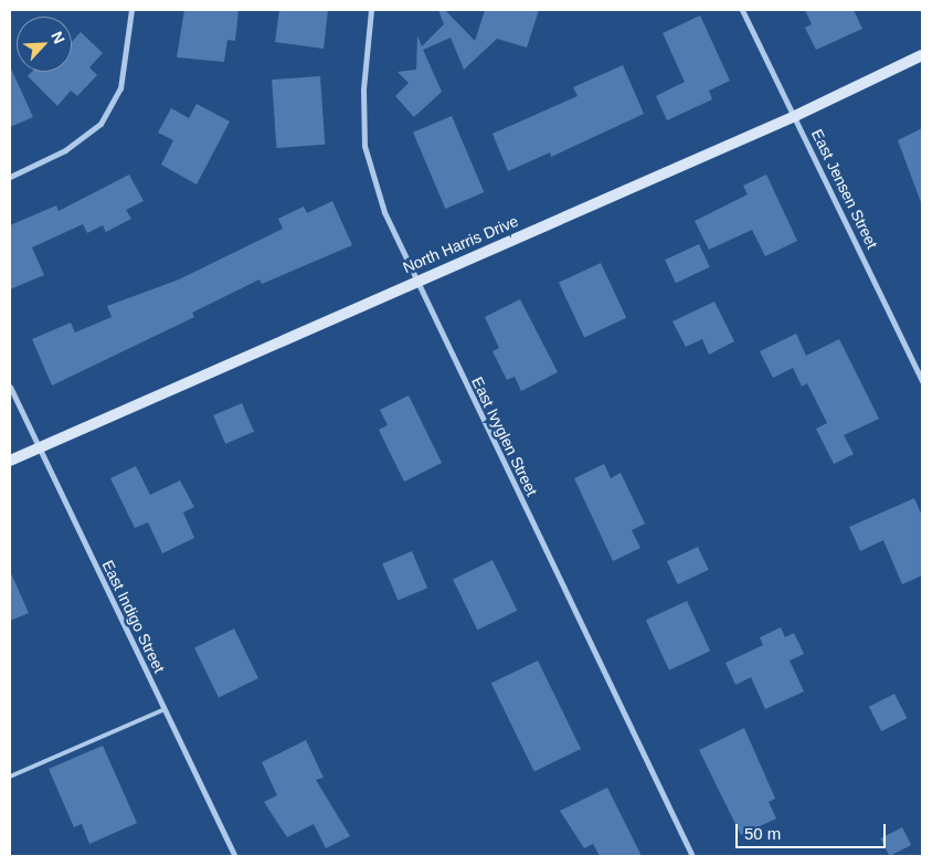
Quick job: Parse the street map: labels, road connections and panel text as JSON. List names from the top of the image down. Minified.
{"streets":{"street":["East Jensen Street","North Harris Drive","East Ivyglen Street","East Indigo Street"]},"crossings":[["East Jensen Street","North Harris Drive"],["North Harris Drive","East Ivyglen Street"],["North Harris Drive","East Indigo Street"]],"scale_bar":"50 m","north":"top right"}
